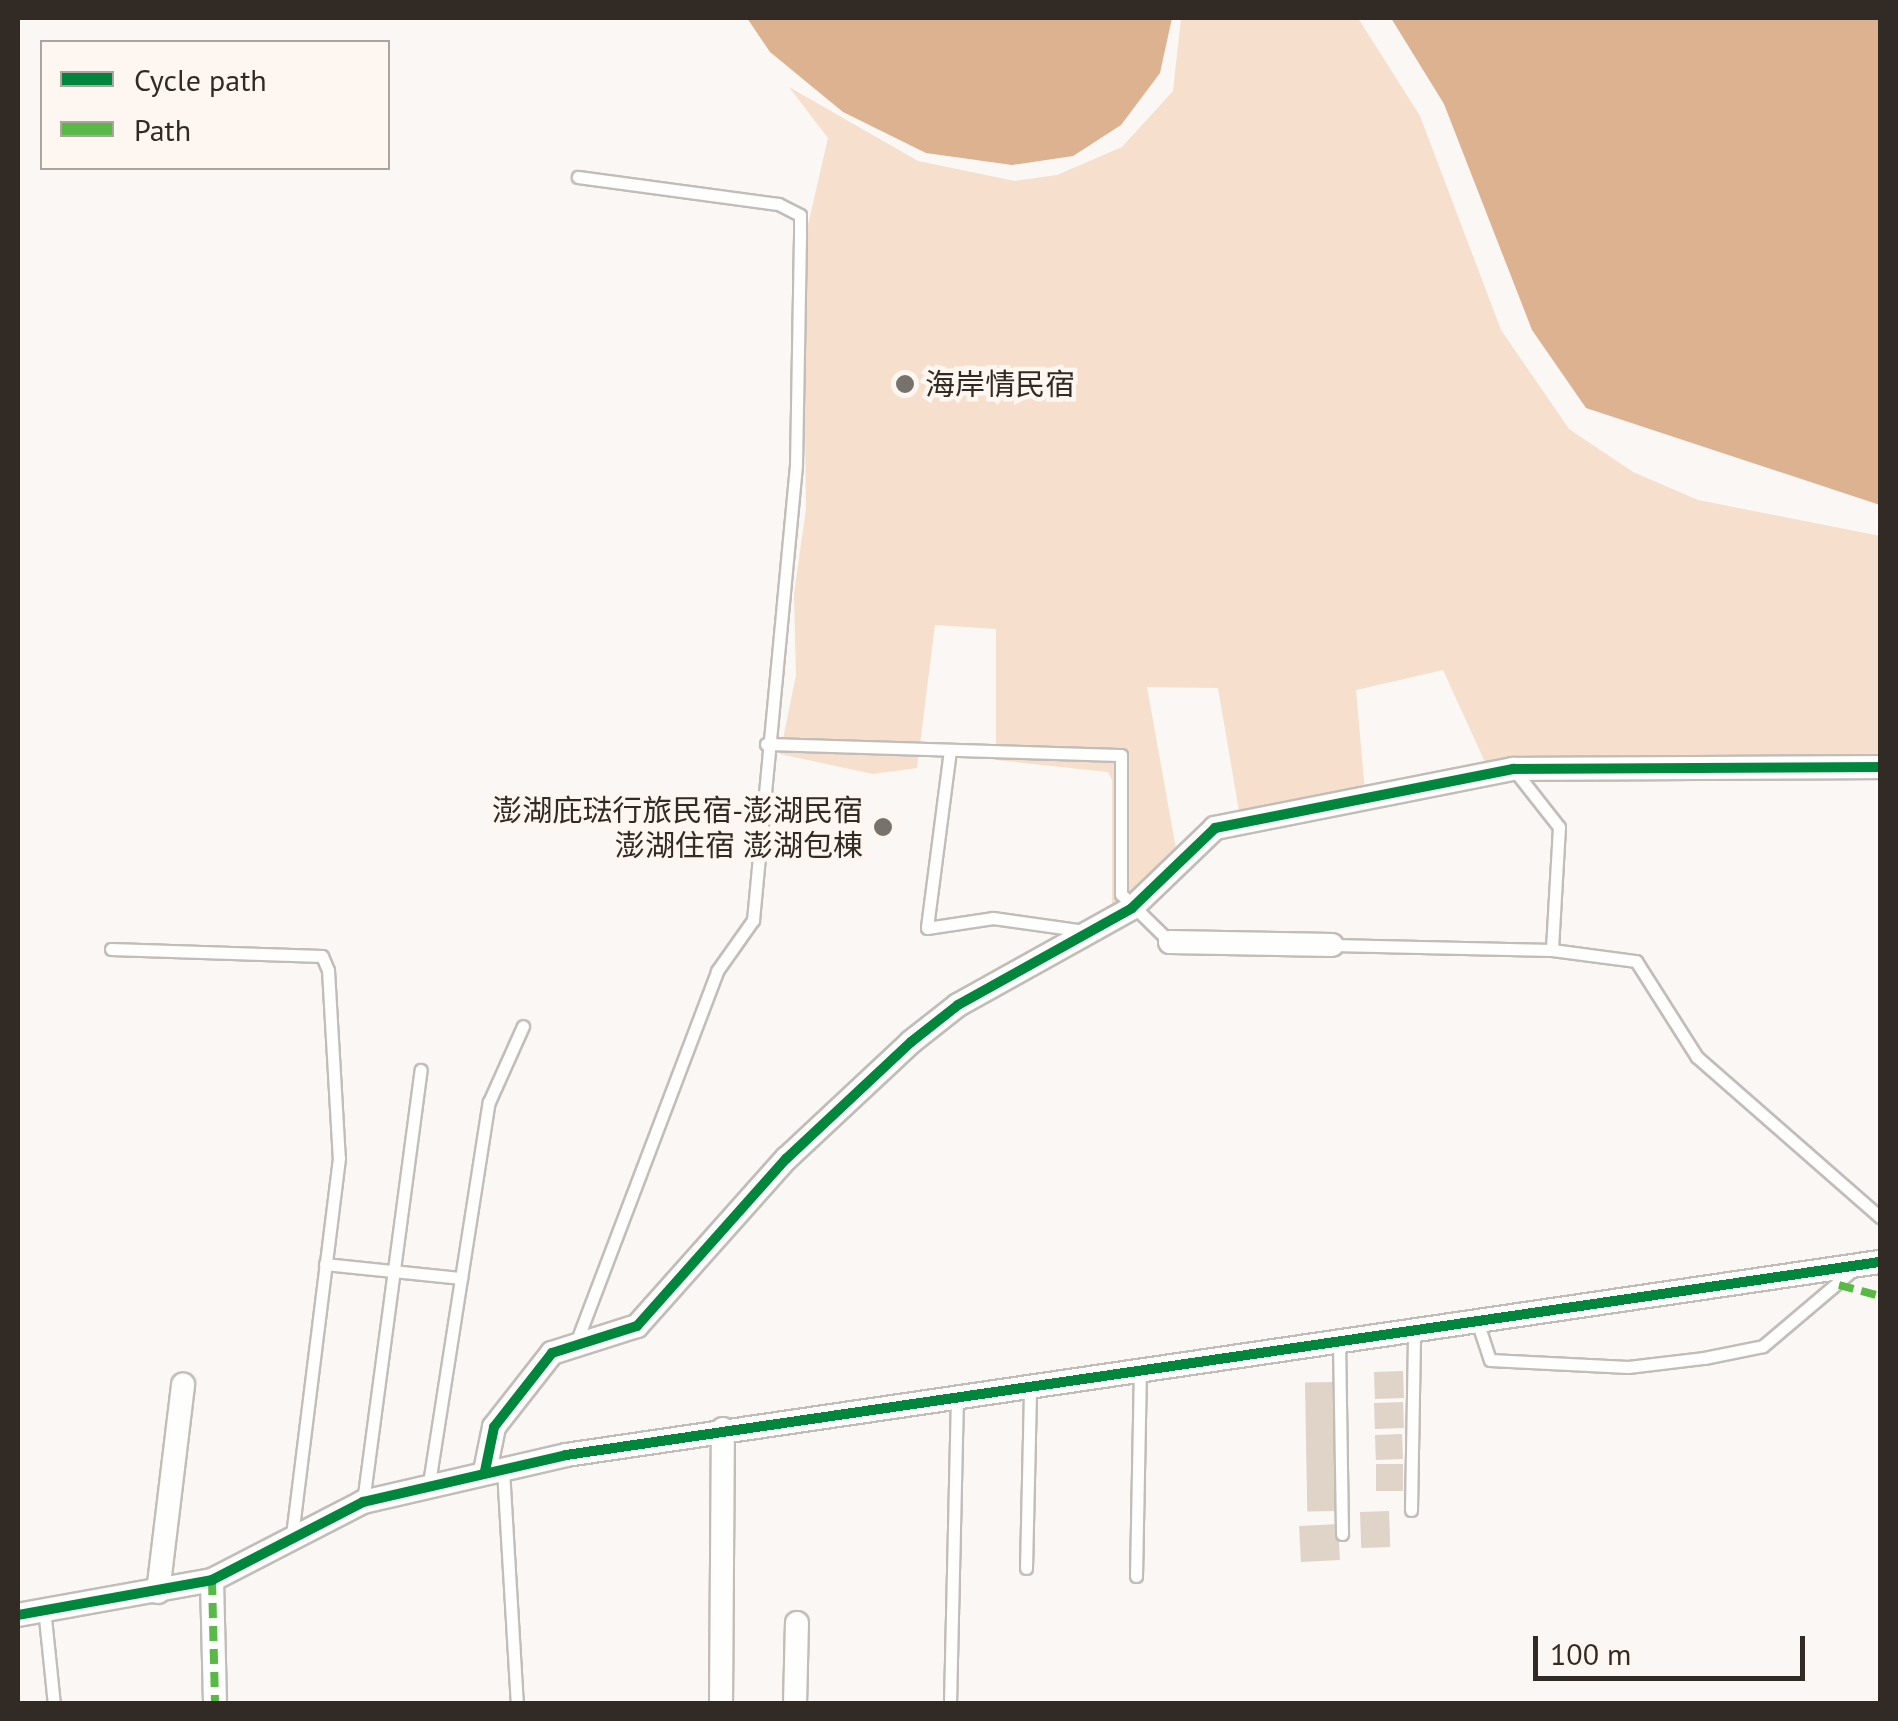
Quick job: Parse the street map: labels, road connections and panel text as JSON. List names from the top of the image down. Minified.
{"places":["海岸情民宿","澎湖庇琺行旅民宿-澎湖民宿 澎湖住宿 澎湖包棟"],"legend":["Cycle path","Path"],"scale_bar":"100 m"}
